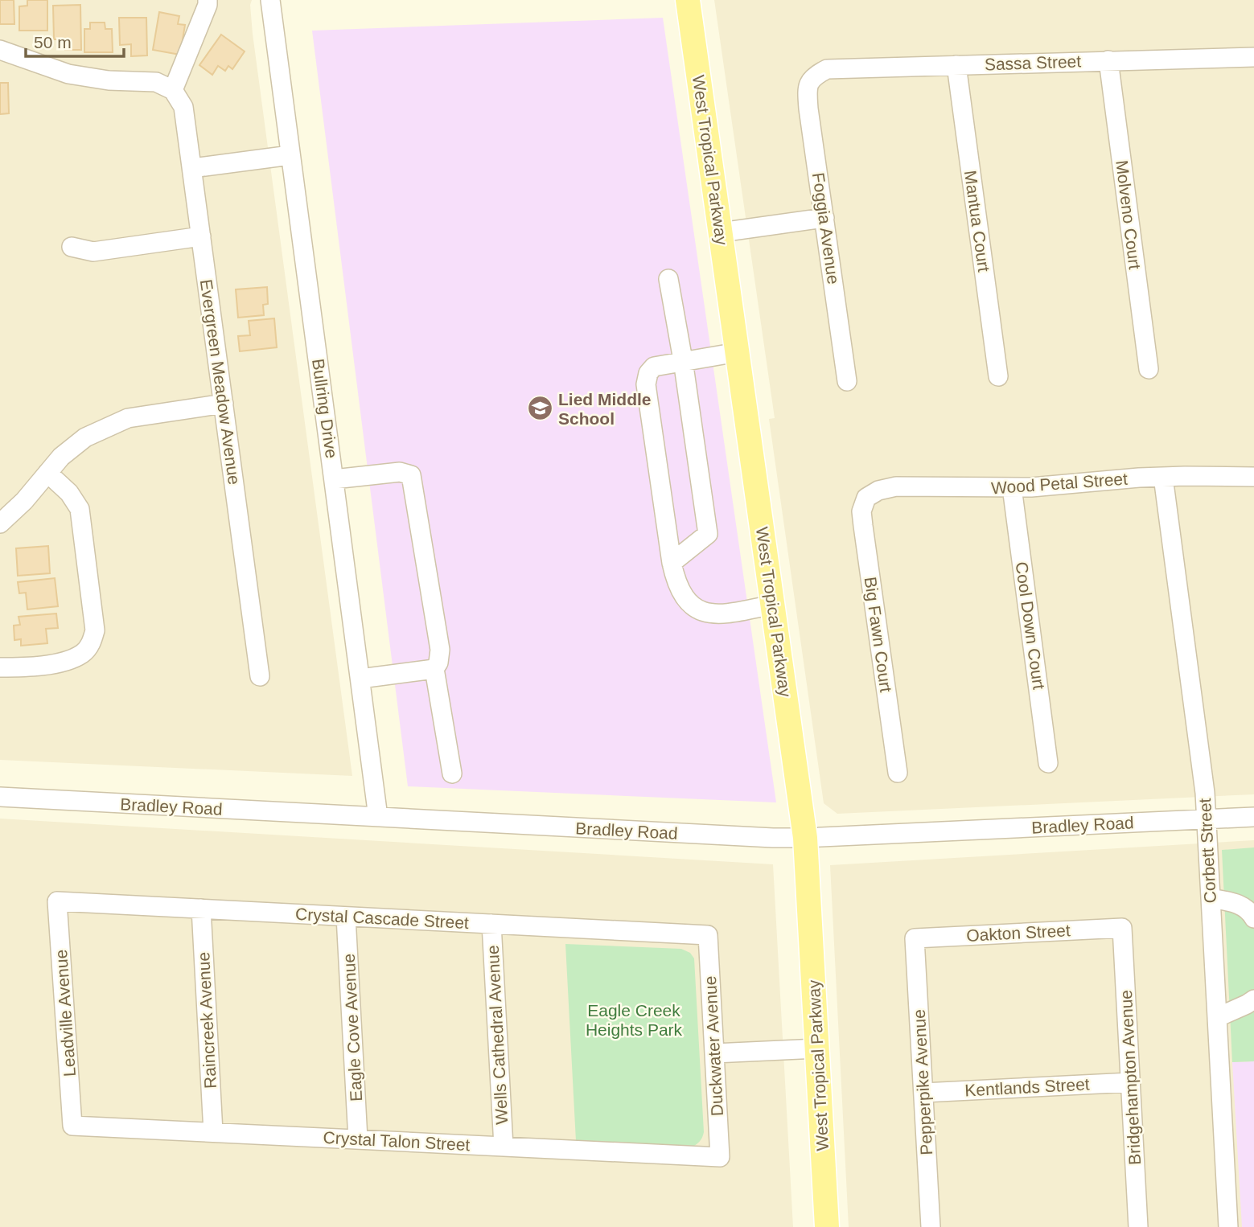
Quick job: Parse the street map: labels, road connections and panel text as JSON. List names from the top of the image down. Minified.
{"streets":{"main road":["West Tropical Parkway"],"street":["Sassa Street","Molveno Court","Mantua Court","Foggia Avenue","Evergreen Meadow Avenue","Bullring Drive","Wood Petal Street","Cool Down Court","Big Fawn Court","Bradley Road","Corbett Street","Crystal Cascade Street","Oakton Street","Leadville Avenue","Raincreek Avenue","Eagle Cove Avenue","Wells Cathedral Avenue","Duckwater Avenue","Bridgehampton Avenue","Pepperpike Avenue","Kentlands Street","Crystal Talon Street"]},"crossings":[["Sassa Street","Molveno Court"],["Sassa Street","Mantua Court"],["Sassa Street","Foggia Avenue"],["West Tropical Parkway","Bradley Road"],["Bullring Drive","Bradley Road"],["Wood Petal Street","Cool Down Court"],["Wood Petal Street","Big Fawn Court"],["Wood Petal Street","Corbett Street"],["Bradley Road","Corbett Street"],["Crystal Cascade Street","Leadville Avenue"],["Crystal Cascade Street","Raincreek Avenue"],["Crystal Cascade Street","Eagle Cove Avenue"],["Crystal Cascade Street","Wells Cathedral Avenue"],["Crystal Cascade Street","Duckwater Avenue"],["Oakton Street","Bridgehampton Avenue"],["Oakton Street","Pepperpike Avenue"],["Leadville Avenue","Crystal Talon Street"],["Raincreek Avenue","Crystal Talon Street"],["Eagle Cove Avenue","Crystal Talon Street"],["Wells Cathedral Avenue","Crystal Talon Street"],["Duckwater Avenue","Crystal Talon Street"],["Bridgehampton Avenue","Kentlands Street"],["Pepperpike Avenue","Kentlands Street"]],"parks":["Eagle Creek Heights Park"],"places":{"school or university":["Lied Middle School"]},"scale_bar":"50 m"}
